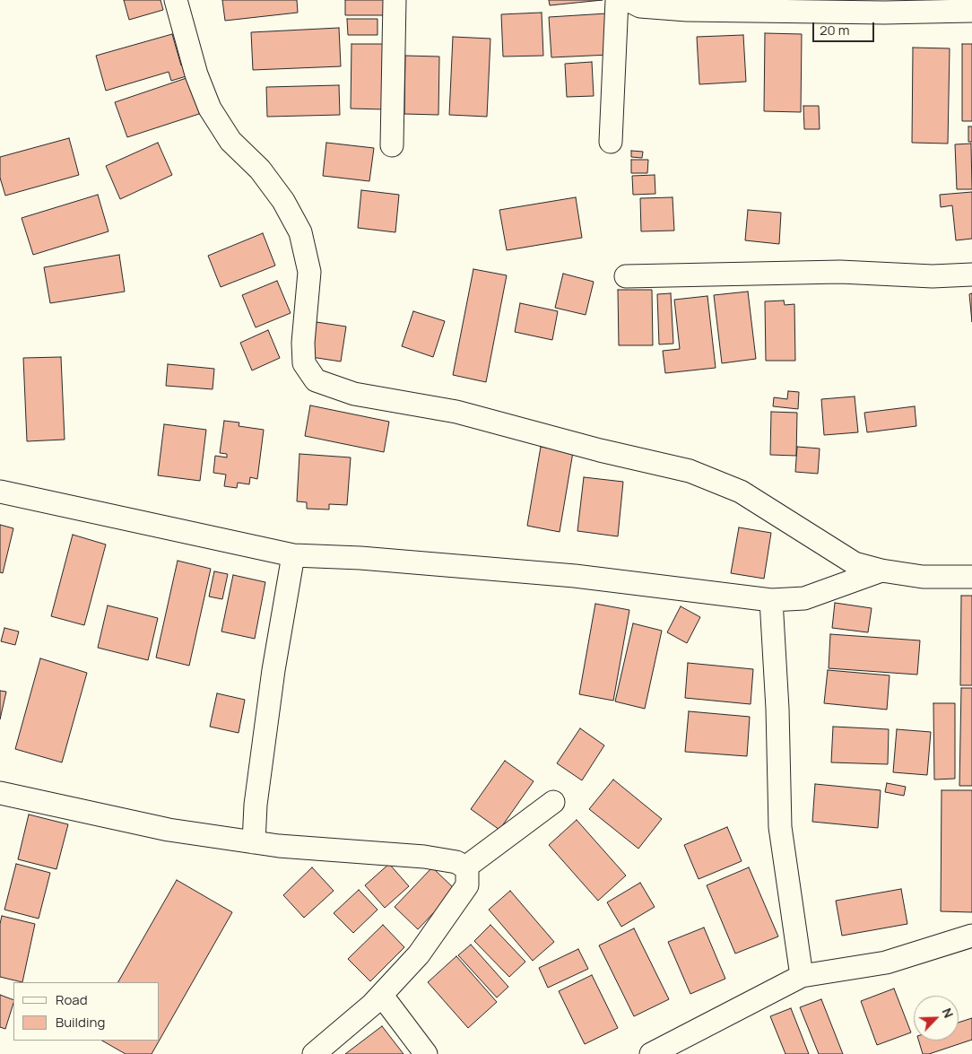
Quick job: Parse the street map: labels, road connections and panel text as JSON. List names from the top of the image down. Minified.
{"legend":["Road","Building"],"scale_bar":"20 m","north":"top right"}
